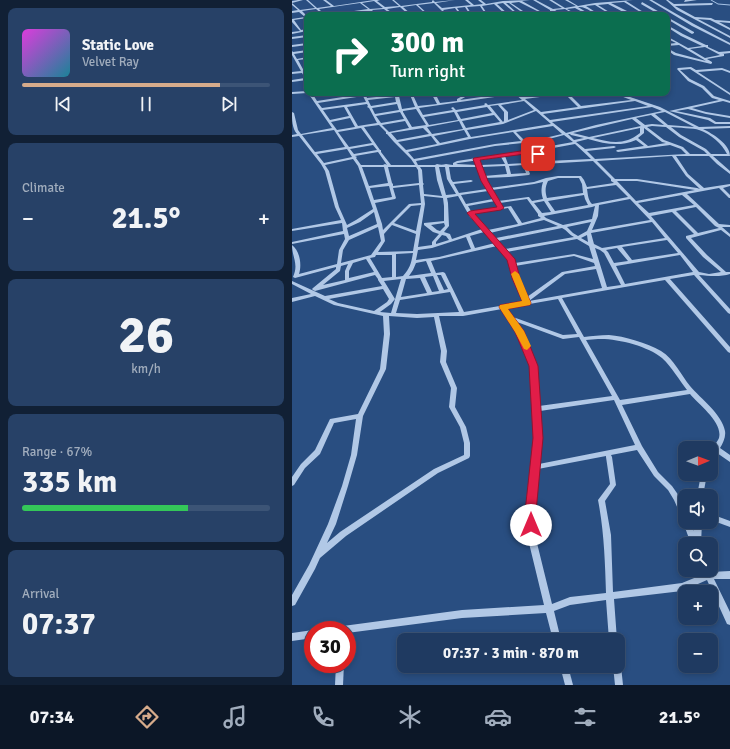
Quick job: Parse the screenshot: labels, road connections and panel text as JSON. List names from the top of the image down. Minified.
{"north":"right","page":{"turn":["300 m","Turn right"],"song":["Static Love","Velvet Ray"],"tile":["Climate",["26","km/h"],["Range · 67%","335 km"],["Arrival","07:37"]],"heat":["−","21.5°","+"],"map_buttons":["+","−"],"limit":"30","trip":"07:37 · 3 min · 870 m","tabs":["07:34","21.5°"]}}
